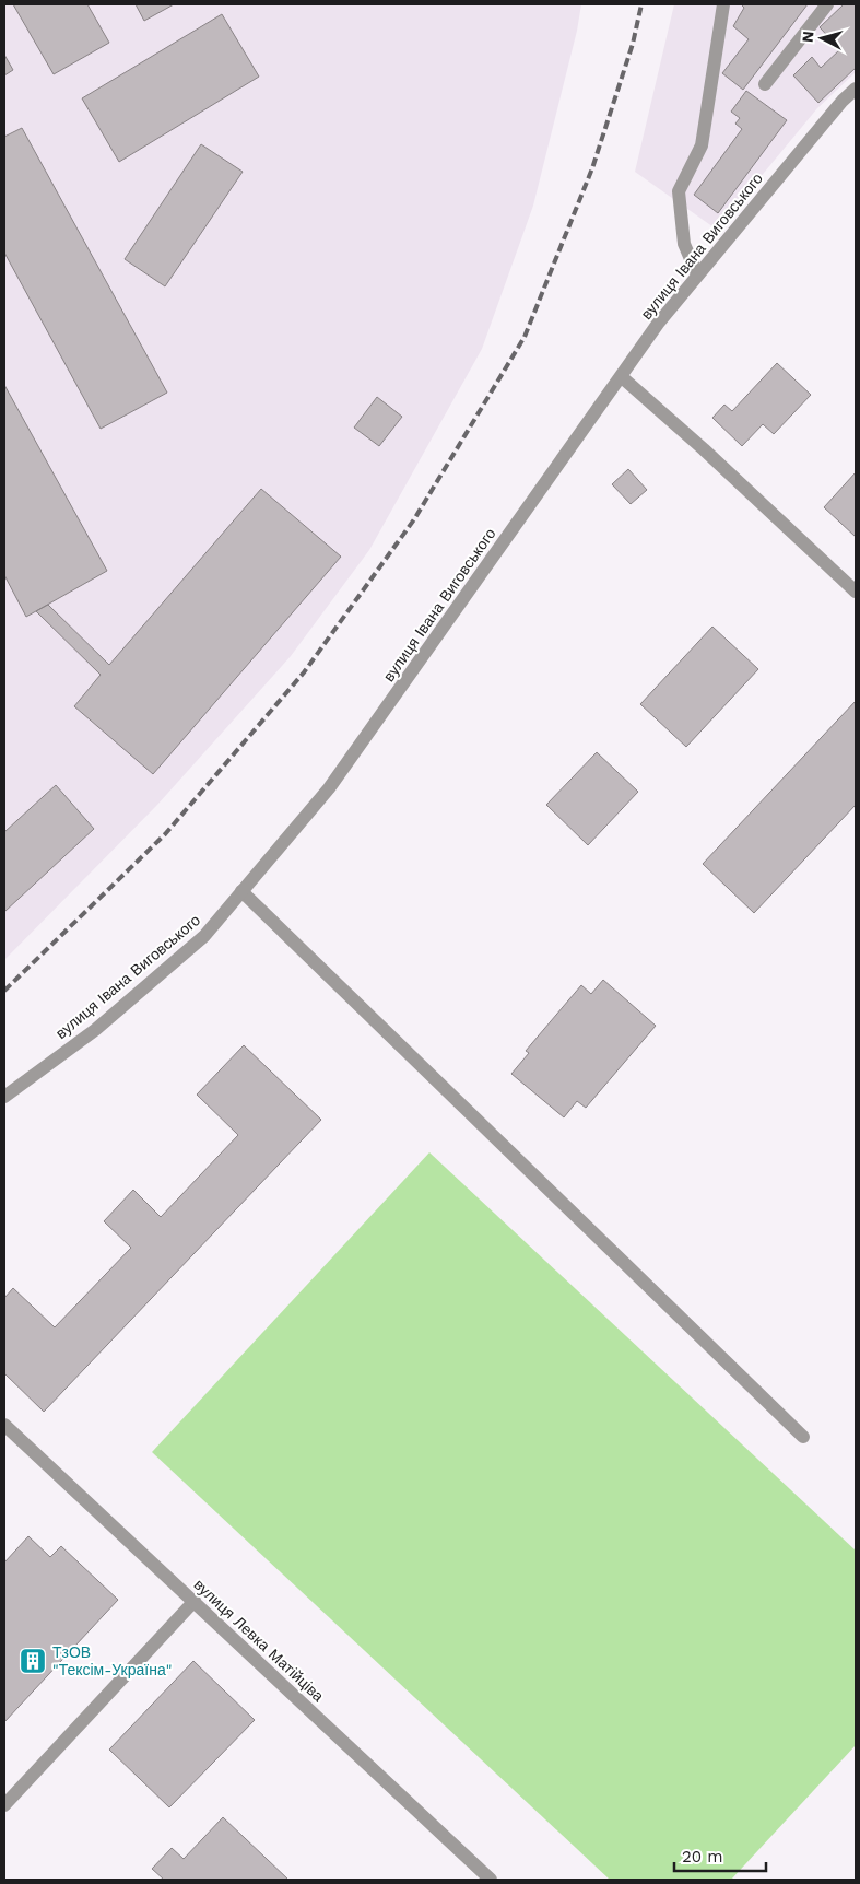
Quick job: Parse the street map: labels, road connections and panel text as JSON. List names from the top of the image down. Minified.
{"streets":{"street":["вулиця Івана Виговського","вулиця Левка Матійціва"]},"places":{"building":["ТзОВ \"Тексім-Україна\""]},"scale_bar":"20 m","north":"left"}
